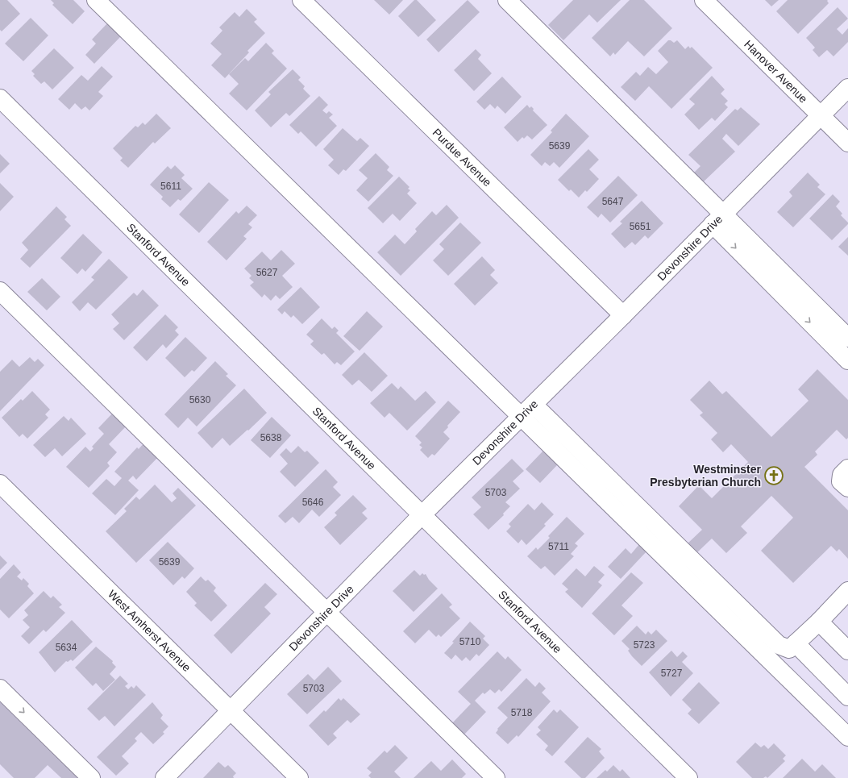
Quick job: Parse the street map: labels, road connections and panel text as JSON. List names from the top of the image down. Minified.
{"streets":{"street":["Hanover Avenue","Purdue Avenue","Devonshire Drive","Stanford Avenue","West Amherst Avenue"]},"crossings":[["Hanover Avenue","Devonshire Drive"],["Purdue Avenue","Devonshire Drive"],["Devonshire Drive","Stanford Avenue"],["Devonshire Drive","West Amherst Avenue"]],"places":{"church":["Westminster Presbyterian Church"]},"house_numbers":["5639","5611","5647","5651","5627","5630","5638","5703","5646","5711","5639","5710","5723","5634","5727","5703","5718"]}
